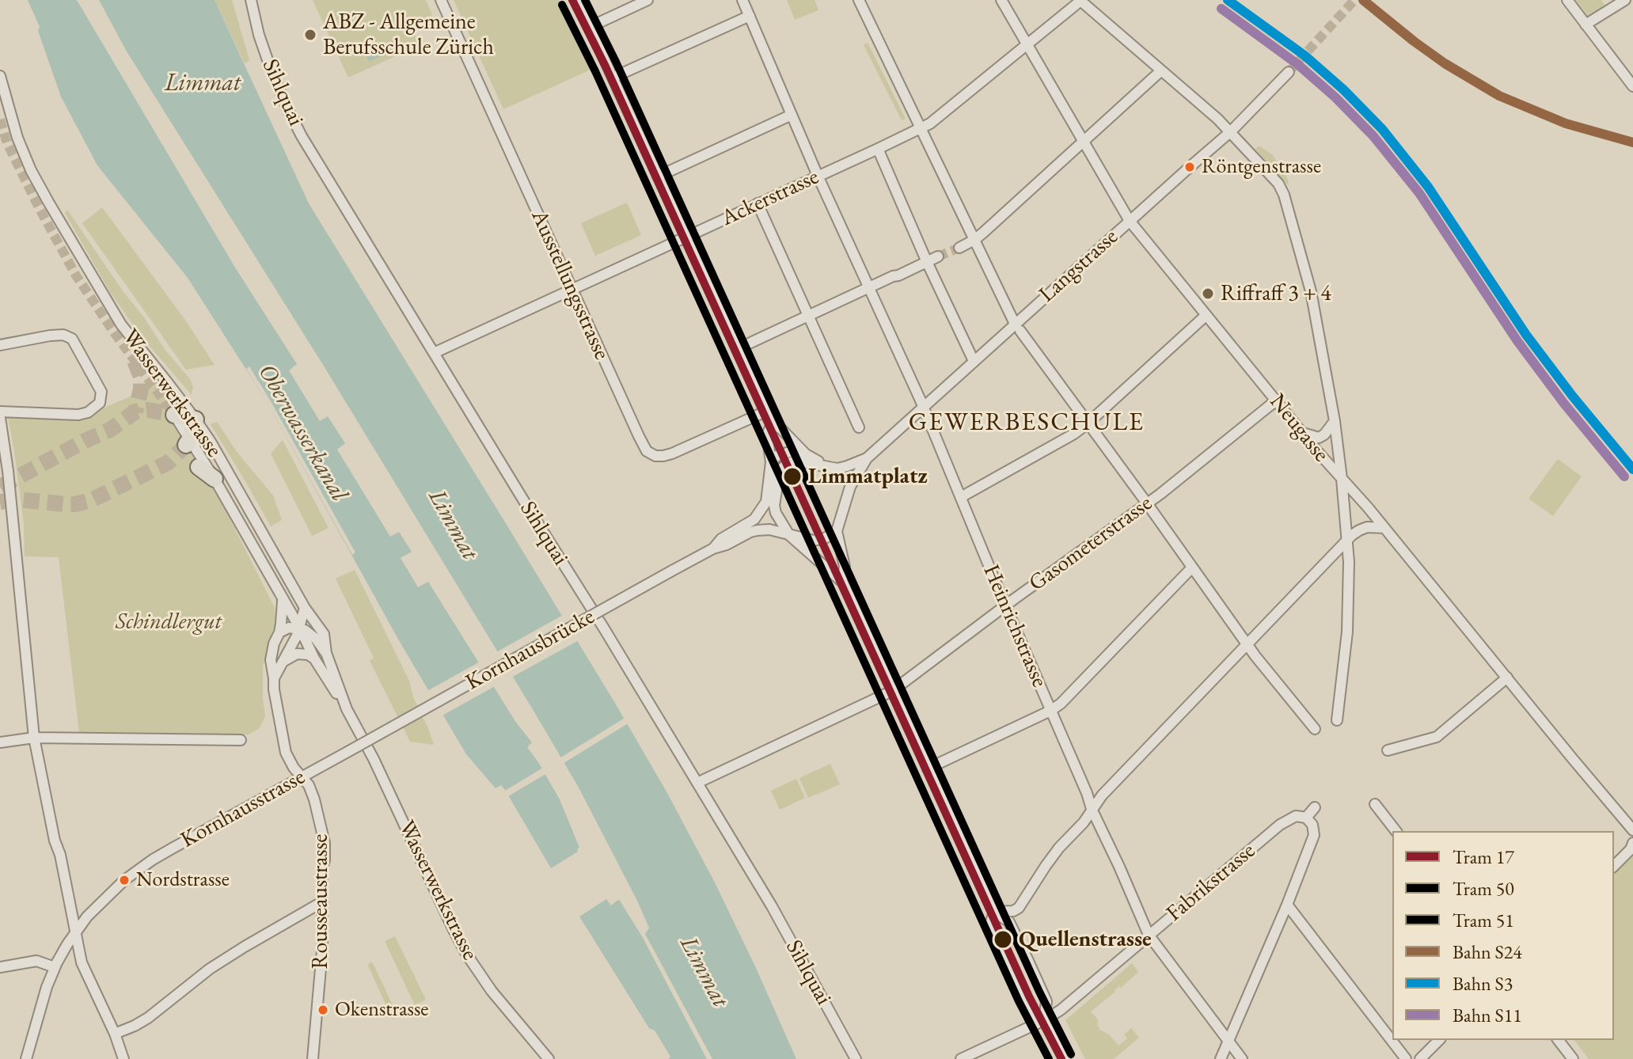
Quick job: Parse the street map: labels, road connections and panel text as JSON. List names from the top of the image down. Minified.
{"streets":{"street":["Sihlquai","Ackerstrasse","Langstrasse","Ausstellungsstrasse","Wasserwerkstrasse","Neugasse","Gasometerstrasse","Heinrichstrasse","Kornhausbrücke","Kornhausstrasse","Fabrikstrasse","Rousseaustrasse"]},"crossings":[["Sihlquai","Ackerstrasse"],["Sihlquai","Gasometerstrasse"],["Ackerstrasse","Ausstellungsstrasse"],["Ackerstrasse","Neugasse"],["Ackerstrasse","Heinrichstrasse"],["Langstrasse","Neugasse"],["Langstrasse","Heinrichstrasse"],["Wasserwerkstrasse","Rousseaustrasse"],["Neugasse","Gasometerstrasse"],["Gasometerstrasse","Heinrichstrasse"],["Heinrichstrasse","Fabrikstrasse"],["Kornhausbrücke","Kornhausstrasse"],["Kornhausstrasse","Rousseaustrasse"]],"districts":["GEWERBESCHULE"],"water":["Limmat","Oberwasserkanal"],"parks":["Schindlergut"],"places":["ABZ - Allgemeine Berufsschule Zürich","Röntgenstrasse","Riffraff 3 + 4","Limmatplatz","Nordstrasse","Quellenstrasse","Okenstrasse"],"lines":["tram line 17","tram line 51","rail line S24","rail line S3","tram line 50","rail line S11"],"legend":["Tram 17","Tram 50","Tram 51","Bahn S24","Bahn S3","Bahn S11"]}
